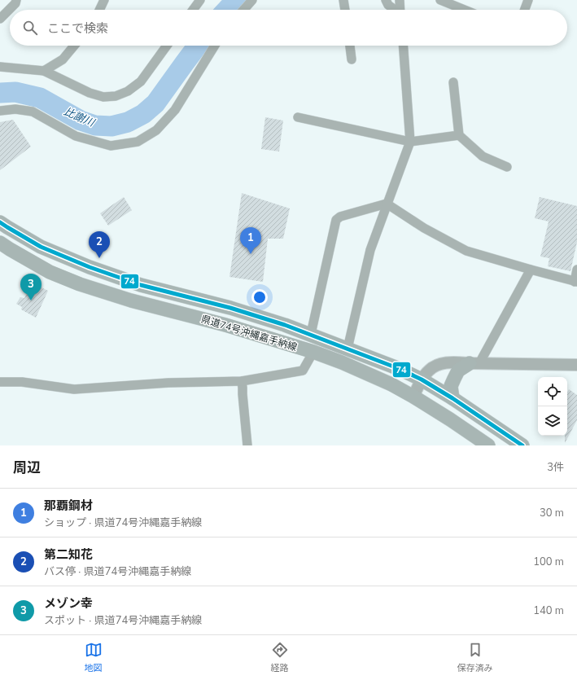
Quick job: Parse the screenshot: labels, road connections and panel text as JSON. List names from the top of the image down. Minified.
{"streets":{"main road":["県道74号沖縄嘉手納線"]},"water":["比謝川"],"lines":["transit line 74"],"page":{"search":"ここで検索","pins":["1","2","3"],"heading":["周辺","3件"],"list":[{"mark":"1","name":"那覇鋼材","note":"ショップ · 県道74号沖縄嘉手納線","value":"30 m"},{"mark":"2","name":"第二知花","note":"バス停 · 県道74号沖縄嘉手納線","value":"100 m"},{"mark":"3","name":"メゾン幸","note":"スポット · 県道74号沖縄嘉手納線","value":"140 m"}],"nav":["地図","経路","保存済み"]}}
